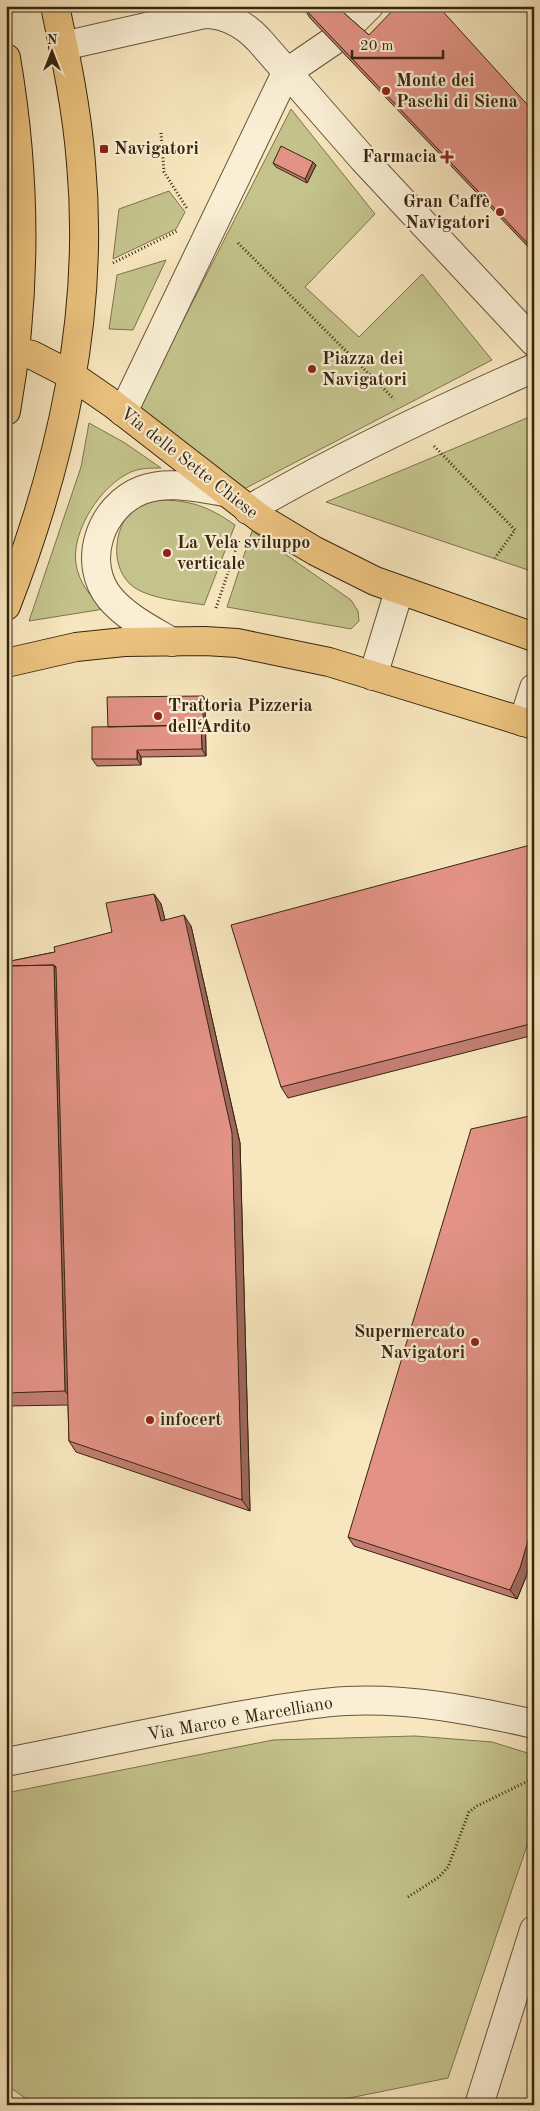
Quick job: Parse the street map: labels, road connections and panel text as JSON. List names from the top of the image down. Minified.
{"streets":{"main road":["Via delle Sette Chiese"],"street":["Via Marco e Marcelliano"]},"places":{"other":["Monte dei Paschi di Siena","Gran Caffè Navigatori","Piazza dei Navigatori","La Vela sviluppo verticale","Trattoria Pizzeria dell‘Ardito","Supermercato Navigatori","infocert"],"transit":["Navigatori"],"health":["Farmacia"]},"scale_bar":"20 m","north":"top"}
